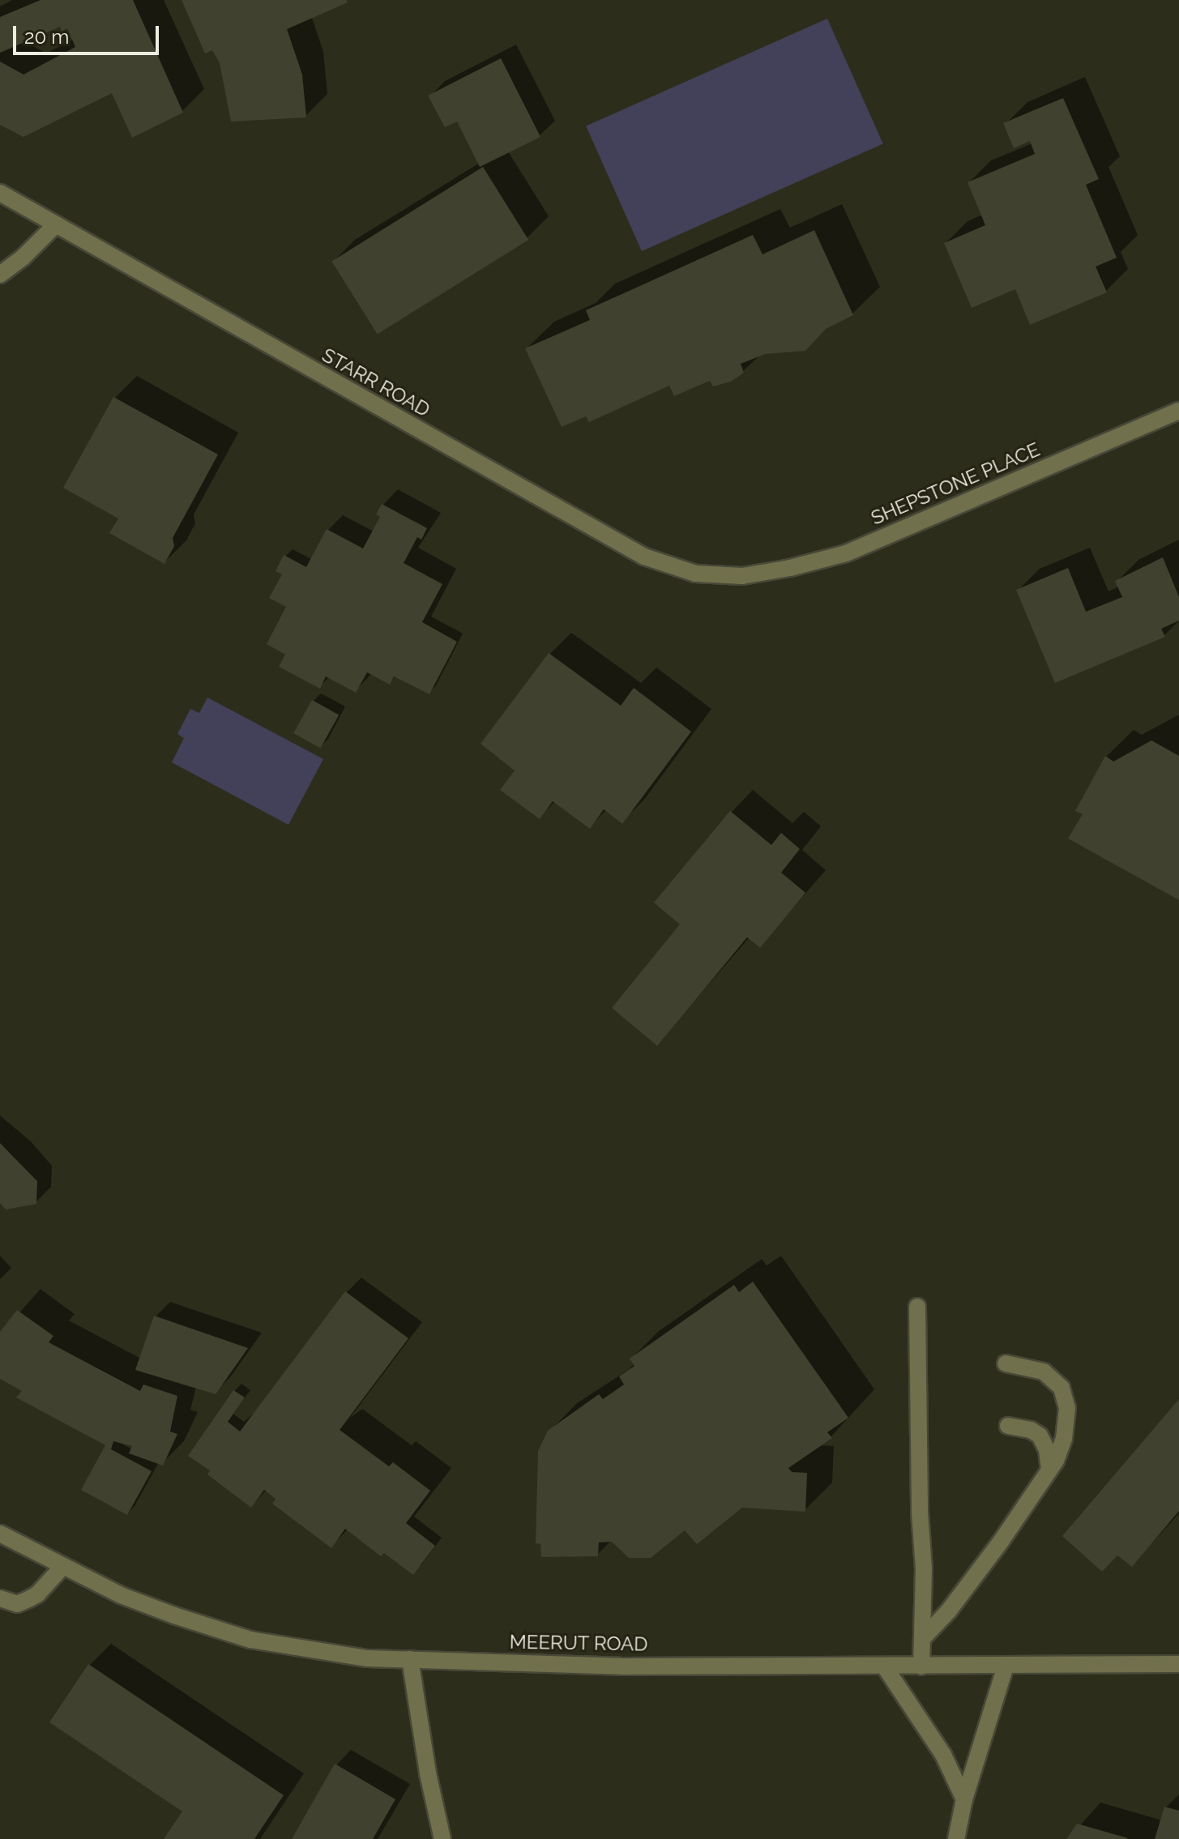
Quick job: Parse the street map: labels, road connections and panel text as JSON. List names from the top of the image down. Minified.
{"streets":{"street":["STARR ROAD","SHEPSTONE PLACE","MEERUT ROAD"]},"crossings":[["STARR ROAD","SHEPSTONE PLACE"]],"scale_bar":"20 m"}
